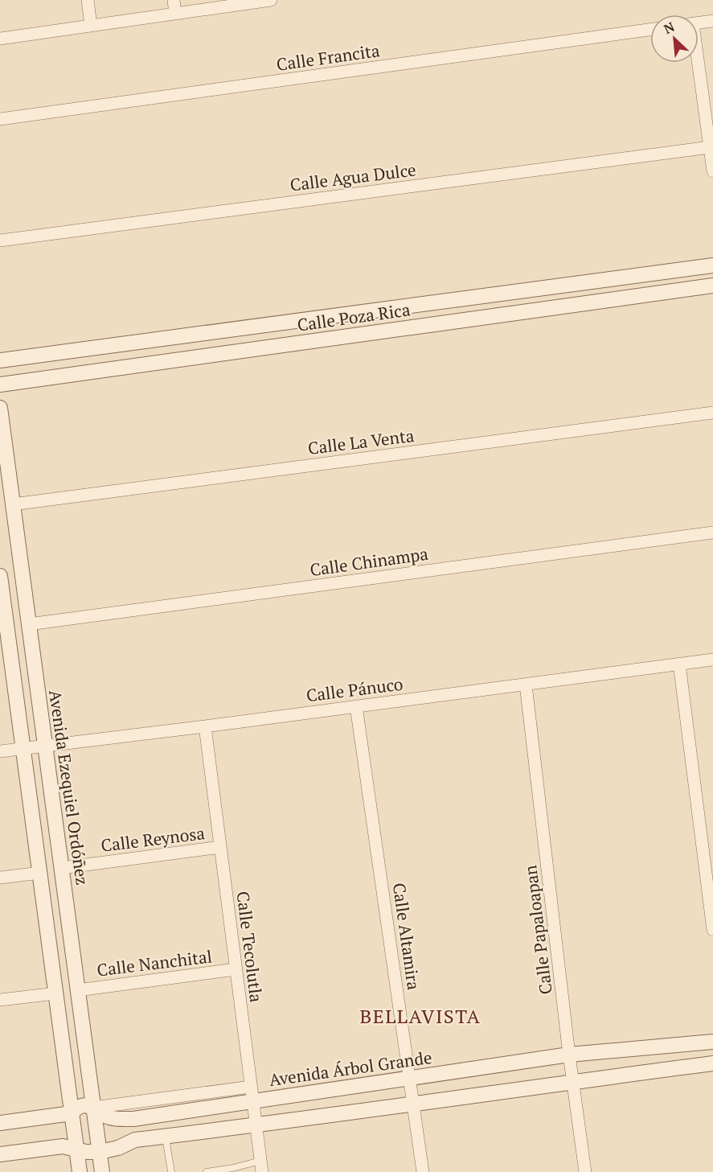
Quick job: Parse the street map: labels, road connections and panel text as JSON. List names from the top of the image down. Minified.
{"streets":{"street":["Calle Francita","Calle Agua Dulce","Calle Poza Rica","Calle La Venta","Calle Chinampa","Calle Pánuco","Avenida Ezequiel Ordóñez","Calle Reynosa","Calle Papaloapan","Calle Altamira","Calle Tecolutla","Calle Nanchital","Avenida Árbol Grande"]},"crossings":[["Calle La Venta","Avenida Ezequiel Ordóñez"],["Calle Chinampa","Avenida Ezequiel Ordóñez"],["Calle Pánuco","Avenida Ezequiel Ordóñez"],["Calle Pánuco","Calle Papaloapan"],["Calle Pánuco","Calle Altamira"],["Calle Pánuco","Calle Tecolutla"],["Avenida Ezequiel Ordóñez","Calle Reynosa"],["Avenida Ezequiel Ordóñez","Calle Nanchital"],["Avenida Ezequiel Ordóñez","Avenida Árbol Grande"],["Calle Reynosa","Calle Tecolutla"],["Calle Papaloapan","Avenida Árbol Grande"],["Calle Altamira","Avenida Árbol Grande"],["Calle Tecolutla","Calle Nanchital"],["Calle Tecolutla","Avenida Árbol Grande"]],"districts":["BELLAVISTA"],"north":"top left"}
